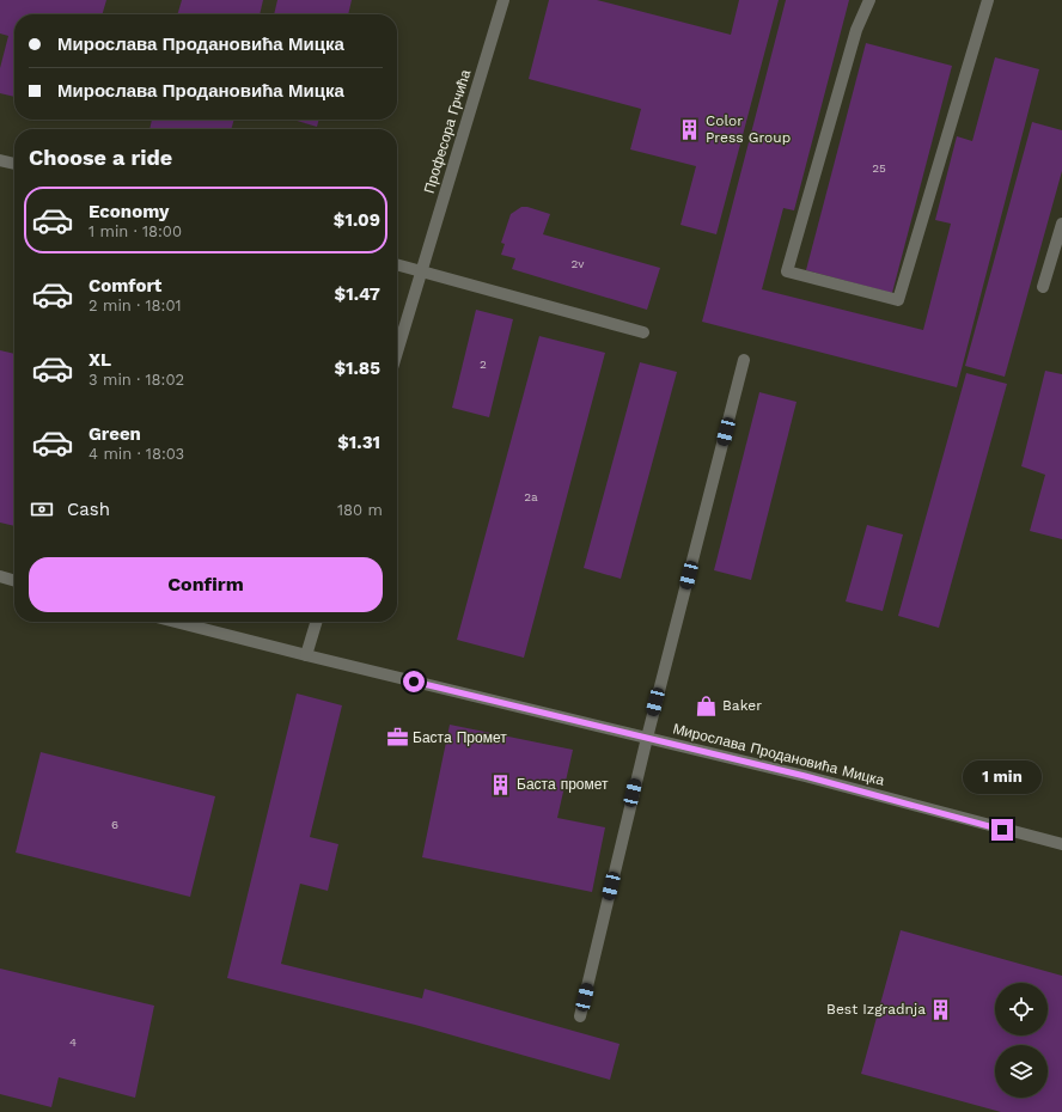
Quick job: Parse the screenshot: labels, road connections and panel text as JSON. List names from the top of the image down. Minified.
{"streets":{"street":["Професора Грчића","Мирослава Продановића Мицка"]},"places":{"building":["Color Press Group","Баста промет","Best Izgradnja"],"shop":["Baker"],"office":["Баста Промет"]},"house_numbers":["25","2v","2","2a","6","4"],"page":{"banner":["Мирослава Продановића Мицка","Мирослава Продановића Мицка"],"heading":"Choose a ride","list":[{"name":"Economy","note":"1 min · 18:00","value":"$1.09"},{"name":"Comfort","note":"2 min · 18:01","value":"$1.47"},{"name":"XL","note":"3 min · 18:02","value":"$1.85"},{"name":"Green","note":"4 min · 18:03","value":"$1.31"}],"pay":["Cash","180 m"],"buttons":"Confirm","bubble":"1 min"}}
